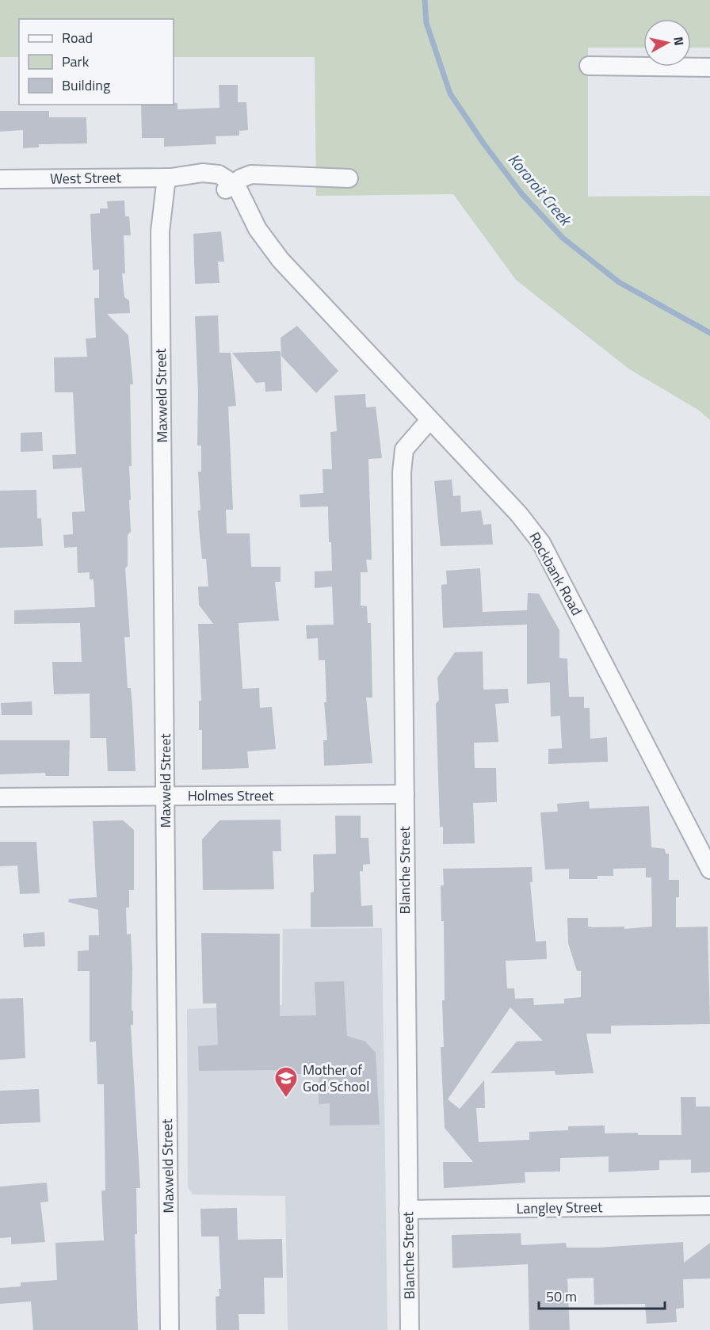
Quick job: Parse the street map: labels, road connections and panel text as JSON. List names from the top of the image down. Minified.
{"streets":{"street":["West Street","Maxweld Street","Rockbank Road","Holmes Street","Blanche Street","Langley Street"]},"crossings":[["West Street","Maxweld Street"],["West Street","Rockbank Road"],["Maxweld Street","Holmes Street"],["Rockbank Road","Blanche Street"],["Holmes Street","Blanche Street"],["Blanche Street","Langley Street"]],"water":["Kororoit Creek"],"places":{"school or university":["Mother of God School"]},"legend":["Road","Park","Building"],"scale_bar":"50 m","north":"right"}
